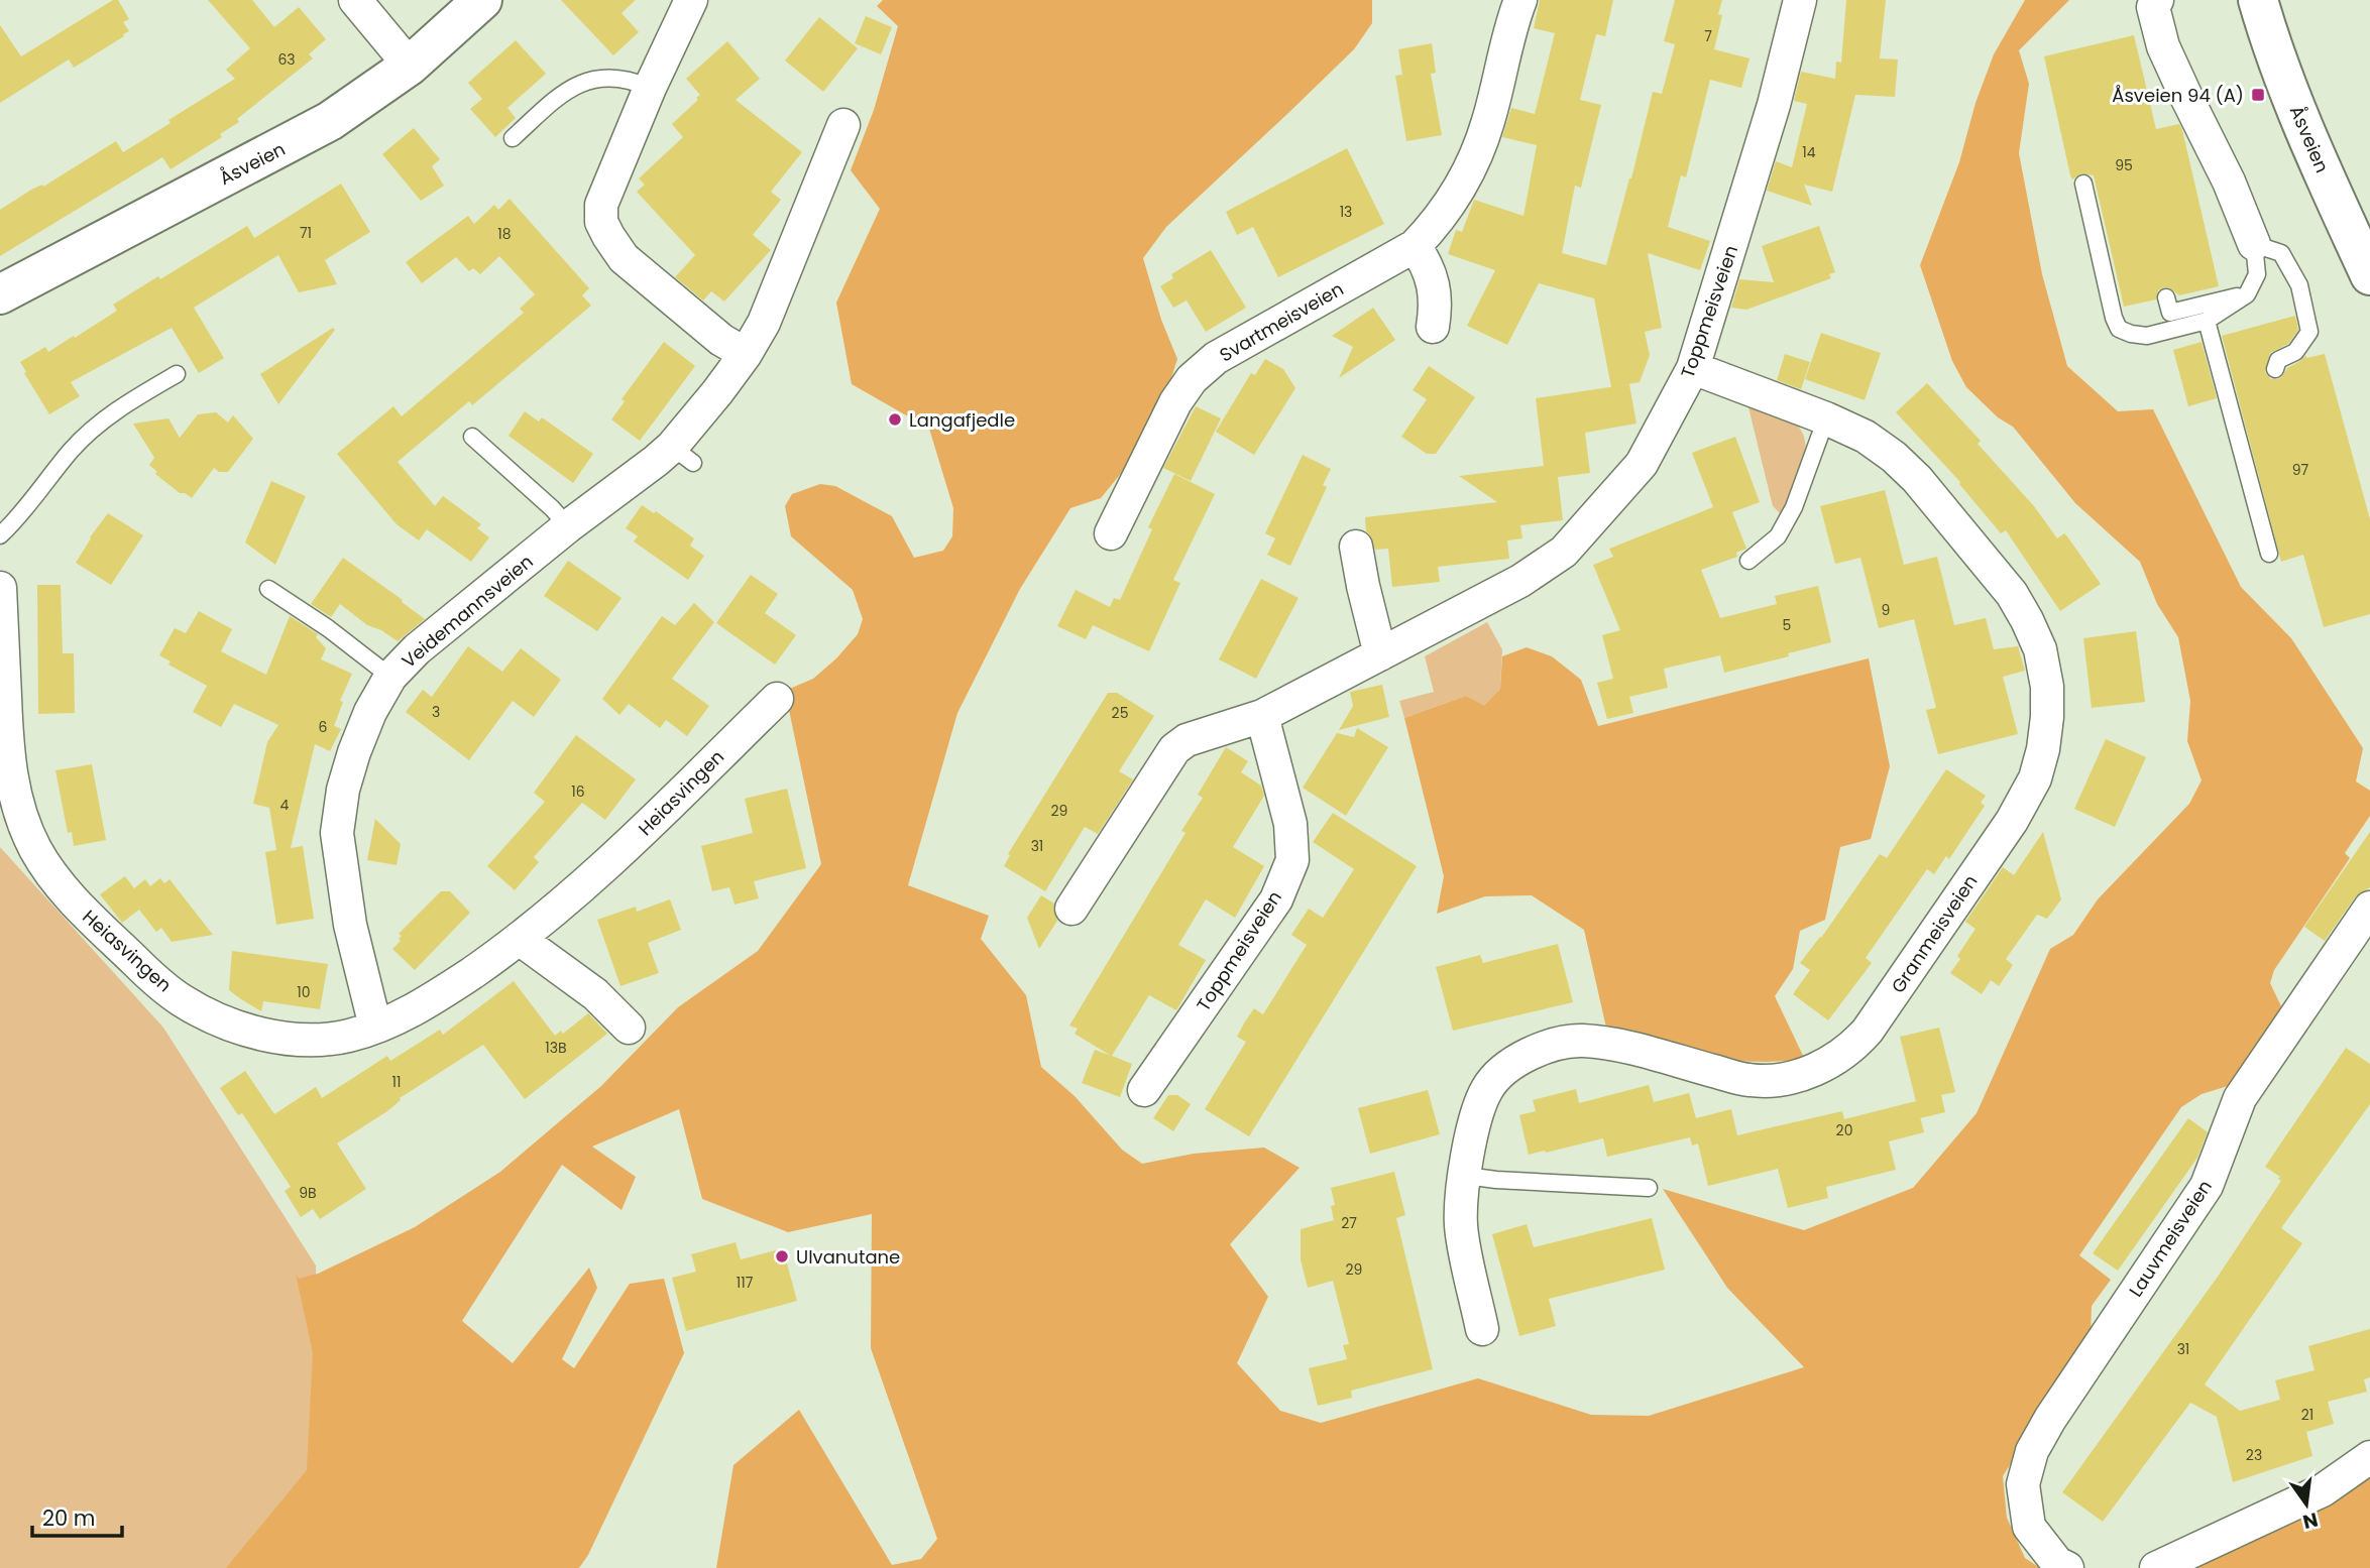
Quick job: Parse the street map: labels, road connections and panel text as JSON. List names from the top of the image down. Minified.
{"streets":{"street":["Åsveien","Toppmeisveien","Svartmeisveien","Veidemannsveien","Heiasvingen","Granmeisveien","Lauvmeisveien"]},"crossings":[["Toppmeisveien","Granmeisveien"],["Veidemannsveien","Heiasvingen"]],"places":{"transit":["Åsveien 94 (A)"],"other":["Langafjedle","Ulvanutane"]},"house_numbers":["7","63","14","95","13","71","18","97","9","5","3","25","6","16","4","29","31","10","13B","11","20","9B","27","29","117","31","21","23"],"scale_bar":"20 m","north":"bottom"}
